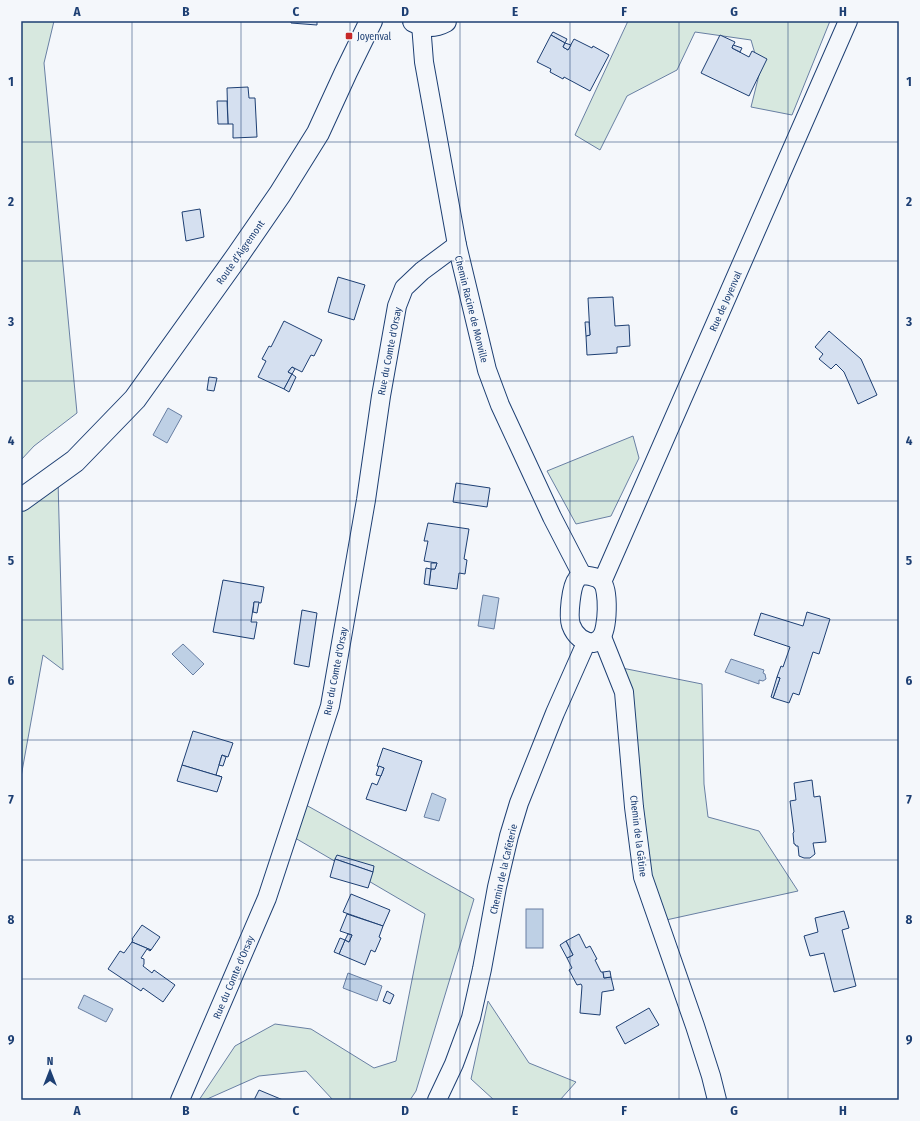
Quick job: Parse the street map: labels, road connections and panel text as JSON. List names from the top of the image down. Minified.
{"streets":{"street":["Route d’Aigremont","Rue de Joyenval","Chemin Racine de Monville","Rue du Comte d'Orsay","Chemin de la Gâtine","Chemin de la Caféterie"]},"crossings":[["Rue de Joyenval","Chemin Racine de Monville"],["Rue de Joyenval","Chemin de la Gâtine"],["Rue de Joyenval","Chemin de la Caféterie"],["Chemin Racine de Monville","Rue du Comte d'Orsay"],["Chemin Racine de Monville","Chemin de la Gâtine"],["Chemin Racine de Monville","Chemin de la Caféterie"],["Chemin de la Gâtine","Chemin de la Caféterie"]],"places":{"transit":["Joyenval"]},"north":"top","grid":{"columns":["A","B","C","D","E","F","G","H"],"rows":["1","2","3","4","5","6","7","8","9"]}}
